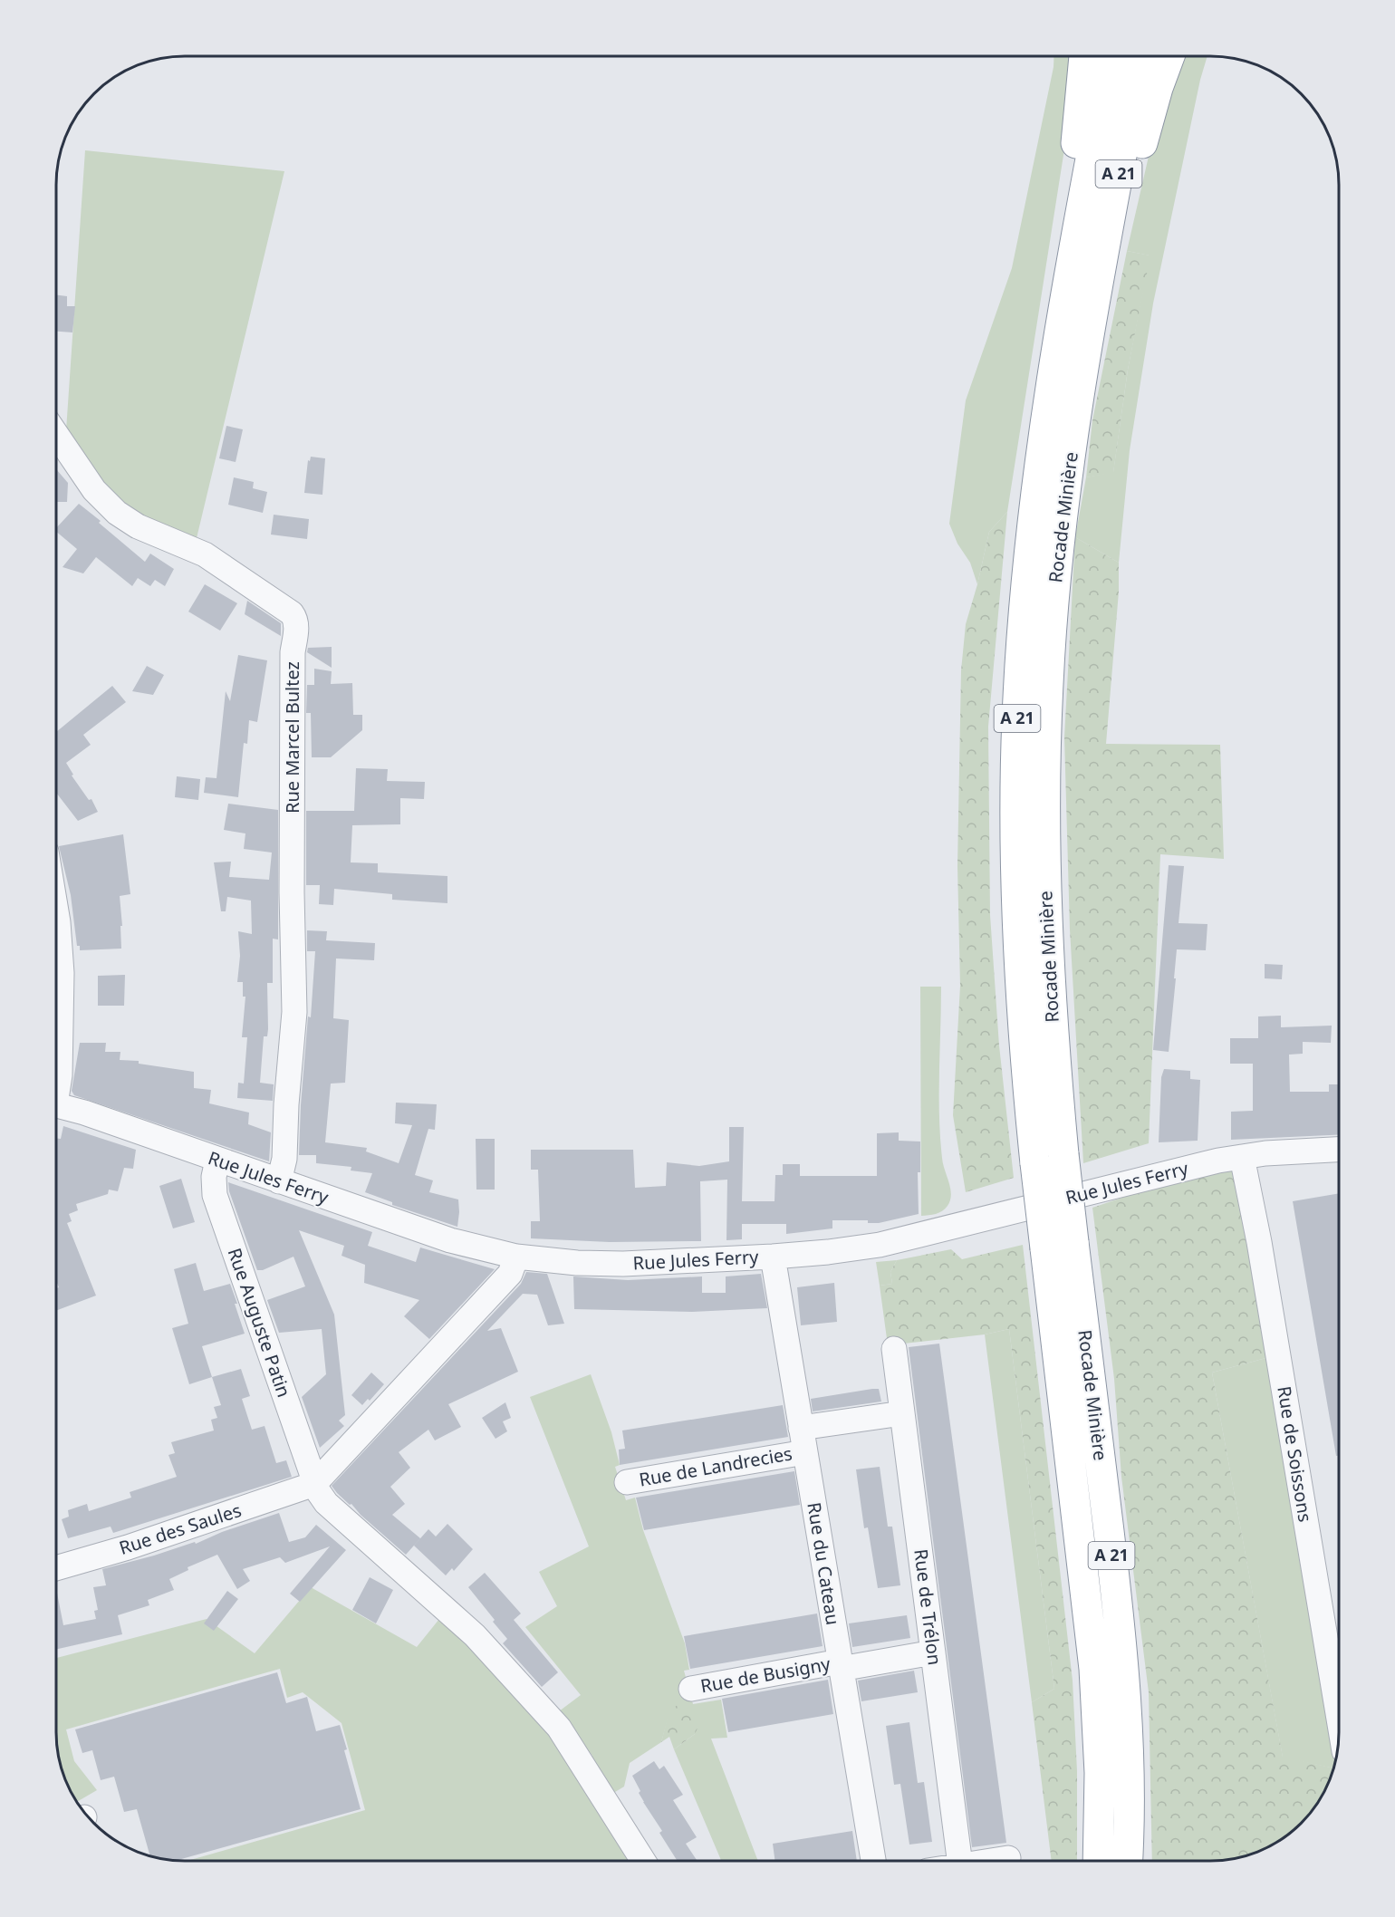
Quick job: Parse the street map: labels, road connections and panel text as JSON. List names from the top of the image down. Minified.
{"streets":{"highway":["A 21","Rocade Minière"],"street":["Rue Marcel Bultez","Rue Jules Ferry","Rue Auguste Patin","Rue de Soissons","Rue de Landrecies","Rue des Saules","Rue du Cateau","Rue de Trélon","Rue de Busigny"]},"crossings":[["Rue Marcel Bultez","Rue Jules Ferry"],["Rue Jules Ferry","Rue Auguste Patin"],["Rue Jules Ferry","Rue de Soissons"],["Rue Jules Ferry","Rue du Cateau"],["Rue Auguste Patin","Rue des Saules"],["Rue de Landrecies","Rue du Cateau"],["Rue de Landrecies","Rue de Trélon"],["Rue du Cateau","Rue de Busigny"],["Rue de Trélon","Rue de Busigny"]]}
